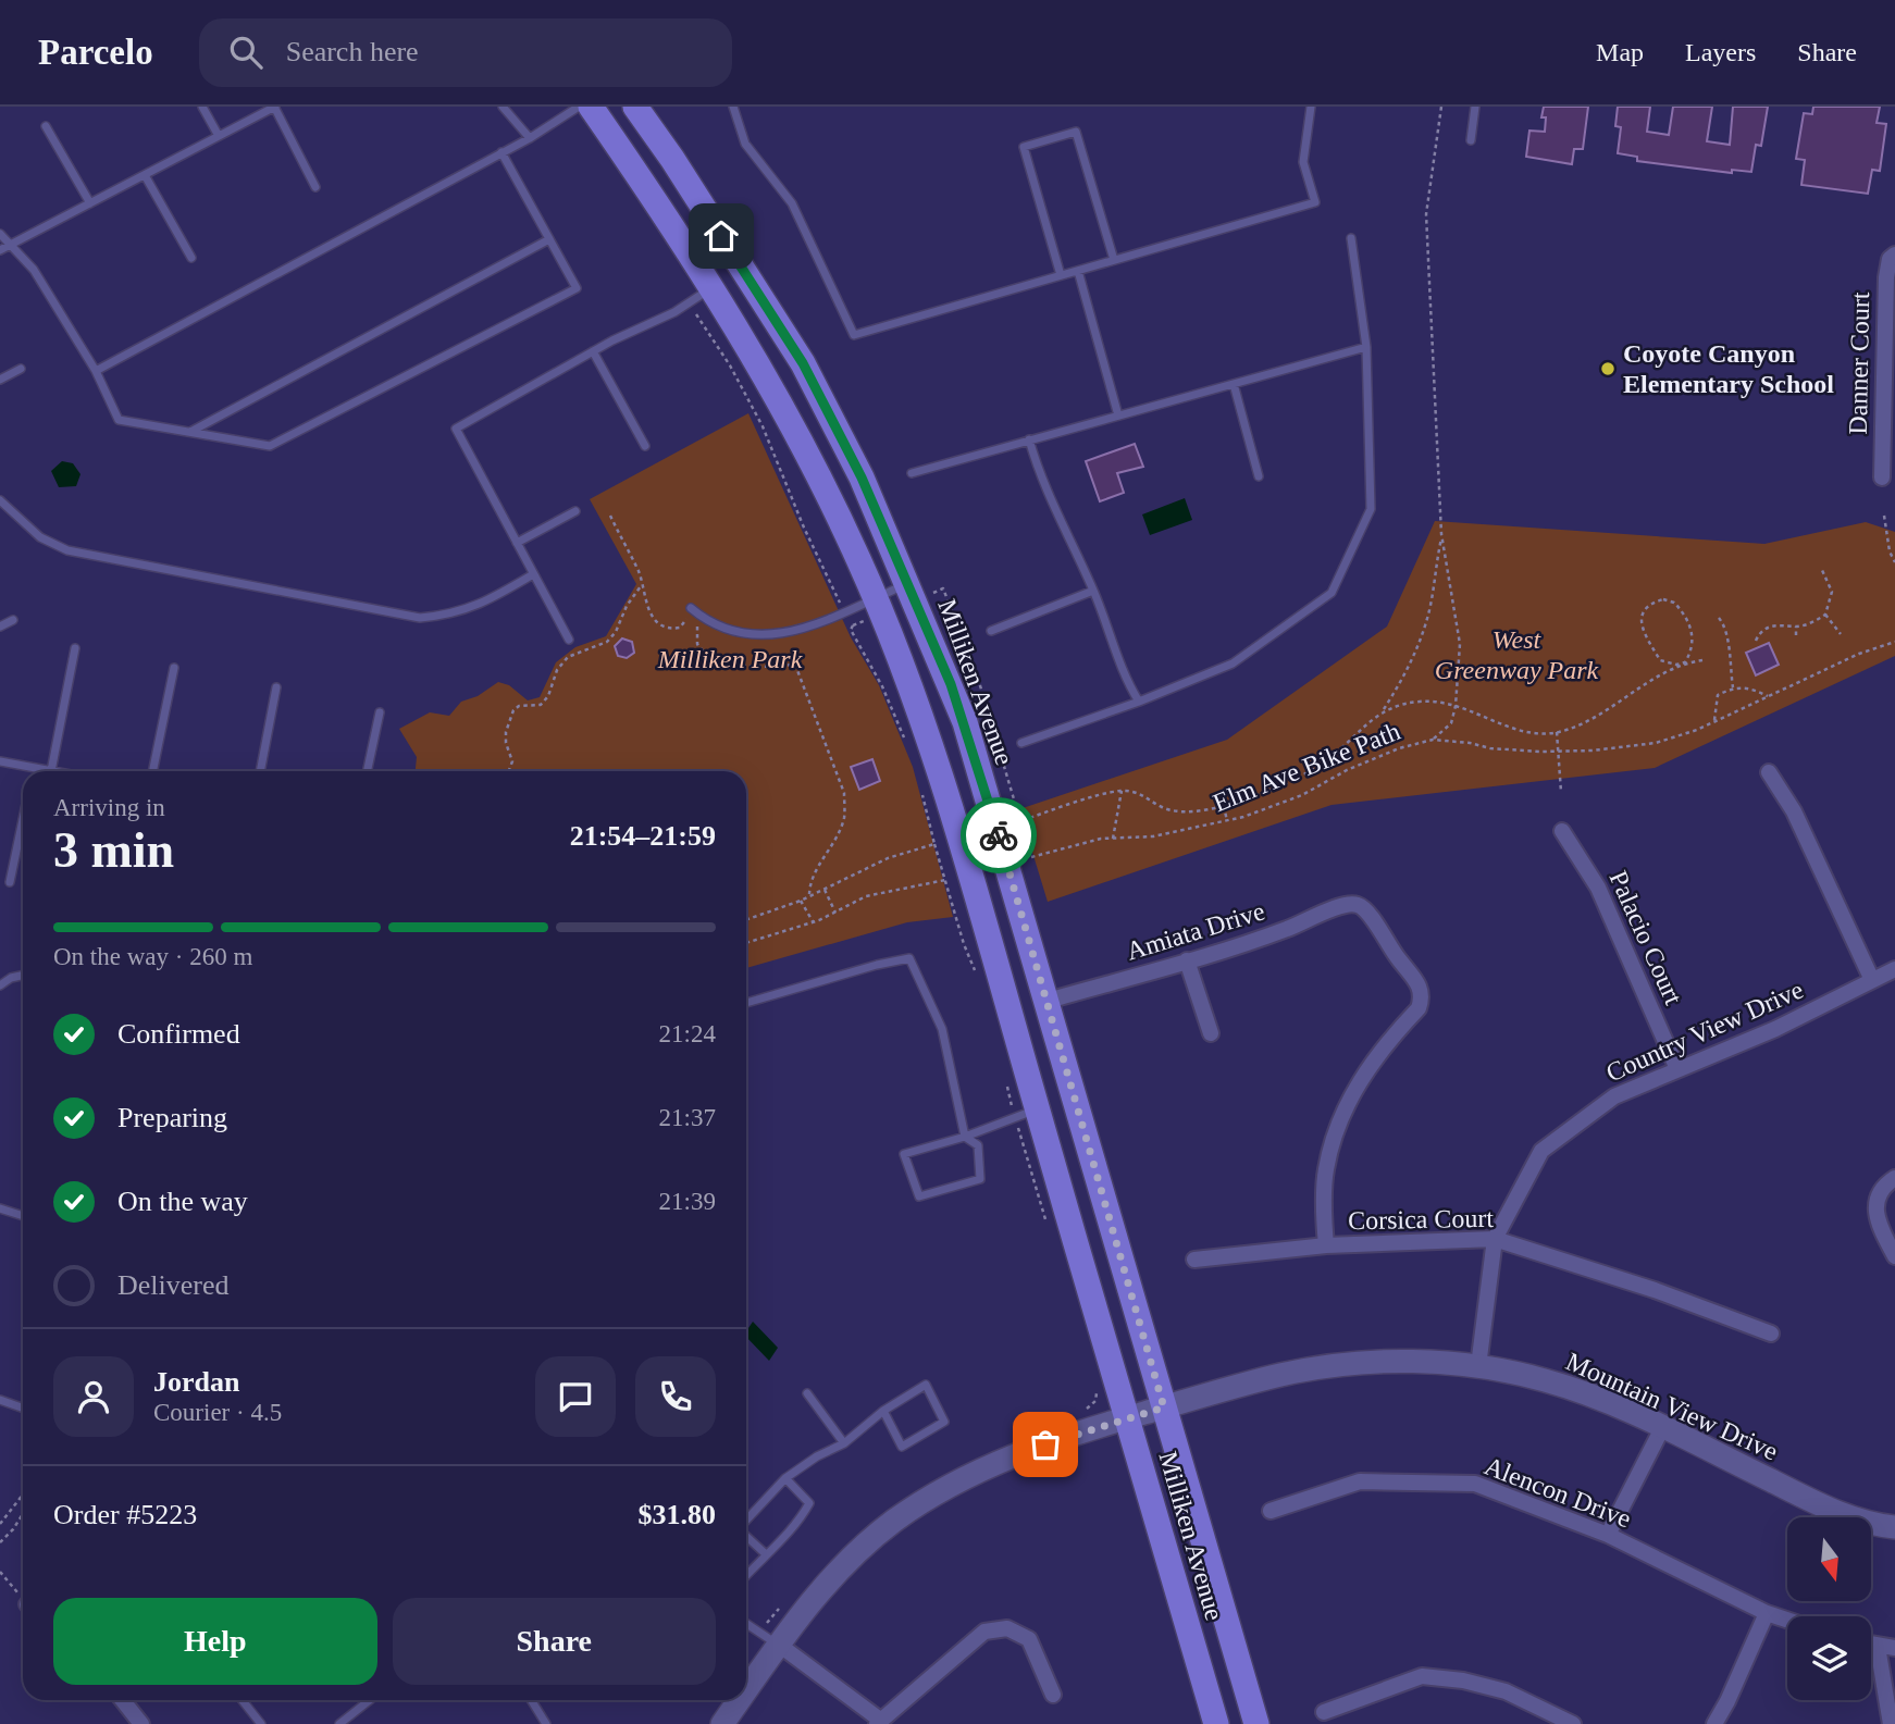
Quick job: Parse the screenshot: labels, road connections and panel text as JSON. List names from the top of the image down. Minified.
{"streets":{"main road":["Milliken Avenue"],"street":["Danner Court","Amiata Drive","Palacio Court","Country View Drive","Corsica Court","Mountain View Drive","Alencon Drive"],"path":["Elm Ave Bike Path"]},"crossings":[["Milliken Avenue","Amiata Drive"],["Milliken Avenue","Mountain View Drive"],["Amiata Drive","Corsica Court"],["Palacio Court","Country View Drive"],["Country View Drive","Corsica Court"],["Country View Drive","Mountain View Drive"]],"parks":["West Greenway Park","Milliken Park"],"places":["Coyote Canyon Elementary School"],"north":"bottom","page":{"header":"Parcelo","search":"Search here","nav":["Map","Layers","Share"],"heading":["3 min","Arriving in","21:54–21:59"],"panel":["Jordan","Courier · 4.5","Order #5223","$31.80"],"bar":"On the way · 260 m","list":[["Confirmed","21:24"],["Preparing","21:37"],["On the way","21:39"],"Delivered"],"buttons":["Help","Share"]}}
